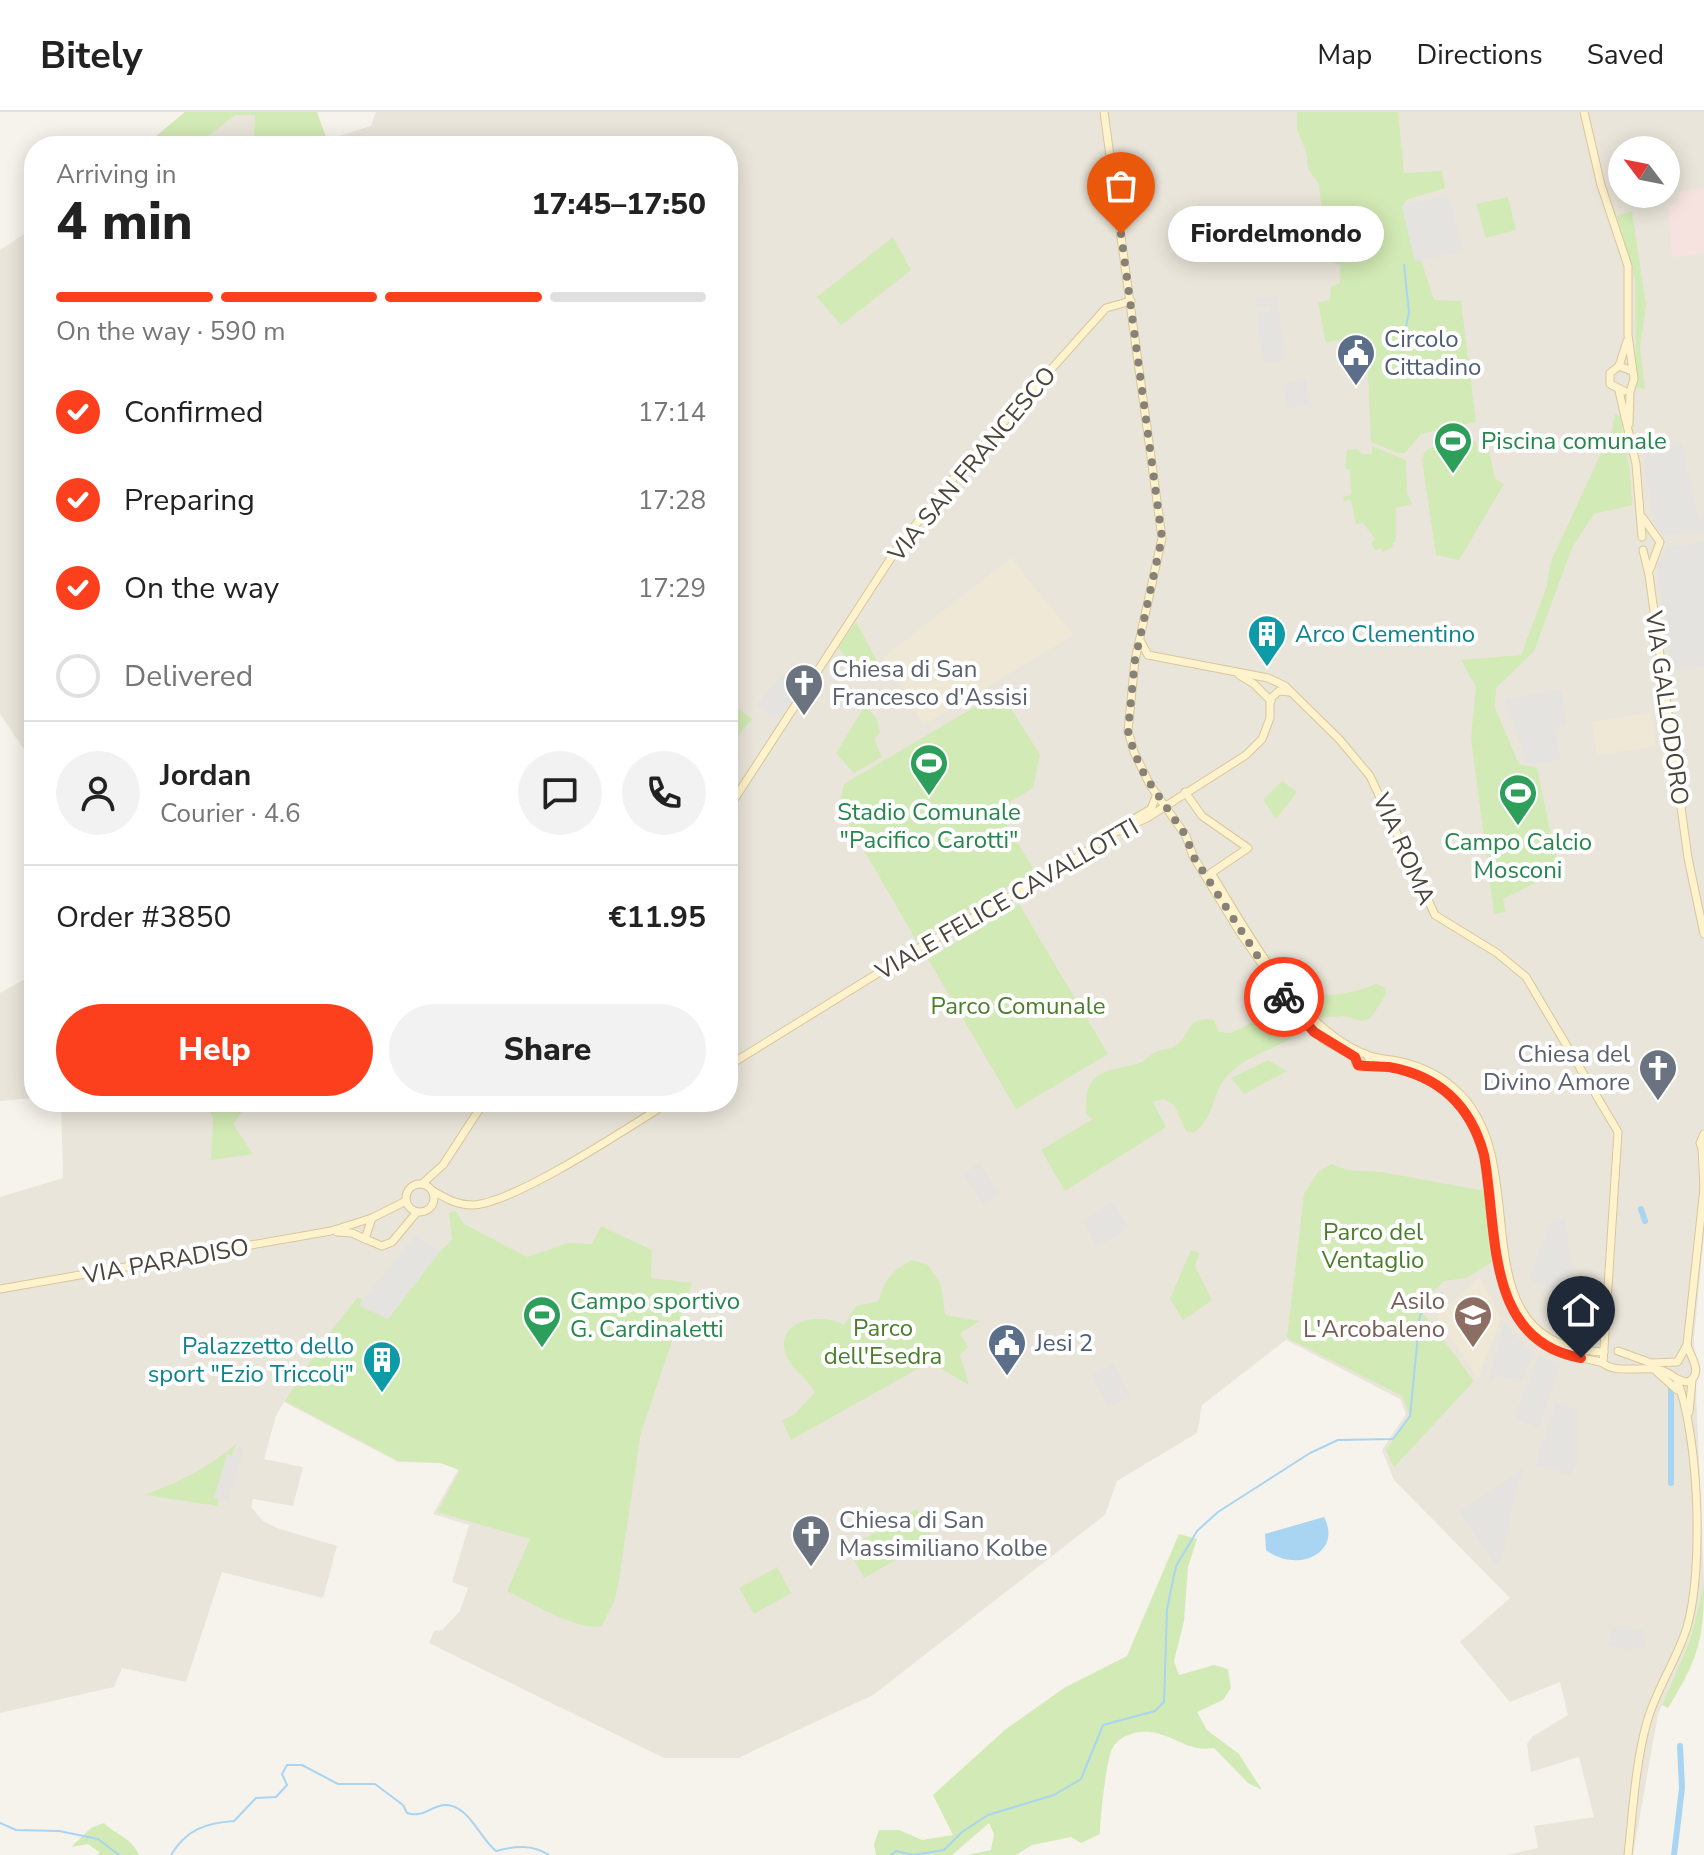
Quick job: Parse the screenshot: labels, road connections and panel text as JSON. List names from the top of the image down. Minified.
{"streets":{"main road":["VIA SAN FRANCESCO","VIA GALLODORO","VIA ROMA","VIALE FELICE CAVALLOTTI","VIA PARADISO"]},"crossings":[["VIA ROMA","VIALE FELICE CAVALLOTTI"]],"parks":["Parco Comunale","Parco del Ventaglio","Parco dell'Esedra"],"places":{"other":["Fiordelmondo"],"public building":["Circolo Cittadino","Jesi 2"],"sports":["Piscina comunale","Stadio Comunale \"Pacifico Carotti\"","Campo Calcio Mosconi","Campo sportivo G. Cardinaletti"],"building":["Arco Clementino","Palazzetto dello sport \"Ezio Triccoli\""],"church":["Chiesa di San Francesco d'Assisi","Chiesa del Divino Amore","Chiesa di San Massimiliano Kolbe"],"school or university":["Asilo L'Arcobaleno"]},"north":"top left","page":{"header":"Bitely","nav":["Map","Directions","Saved"],"heading":["4 min","Arriving in","17:45–17:50"],"panel":["Jordan","Courier · 4.6","Order #3850","€11.95"],"bubble":"Fiordelmondo","bar":"On the way · 590 m","list":[["Confirmed","17:14"],["Preparing","17:28"],["On the way","17:29"],"Delivered"],"buttons":["Help","Share"]}}
